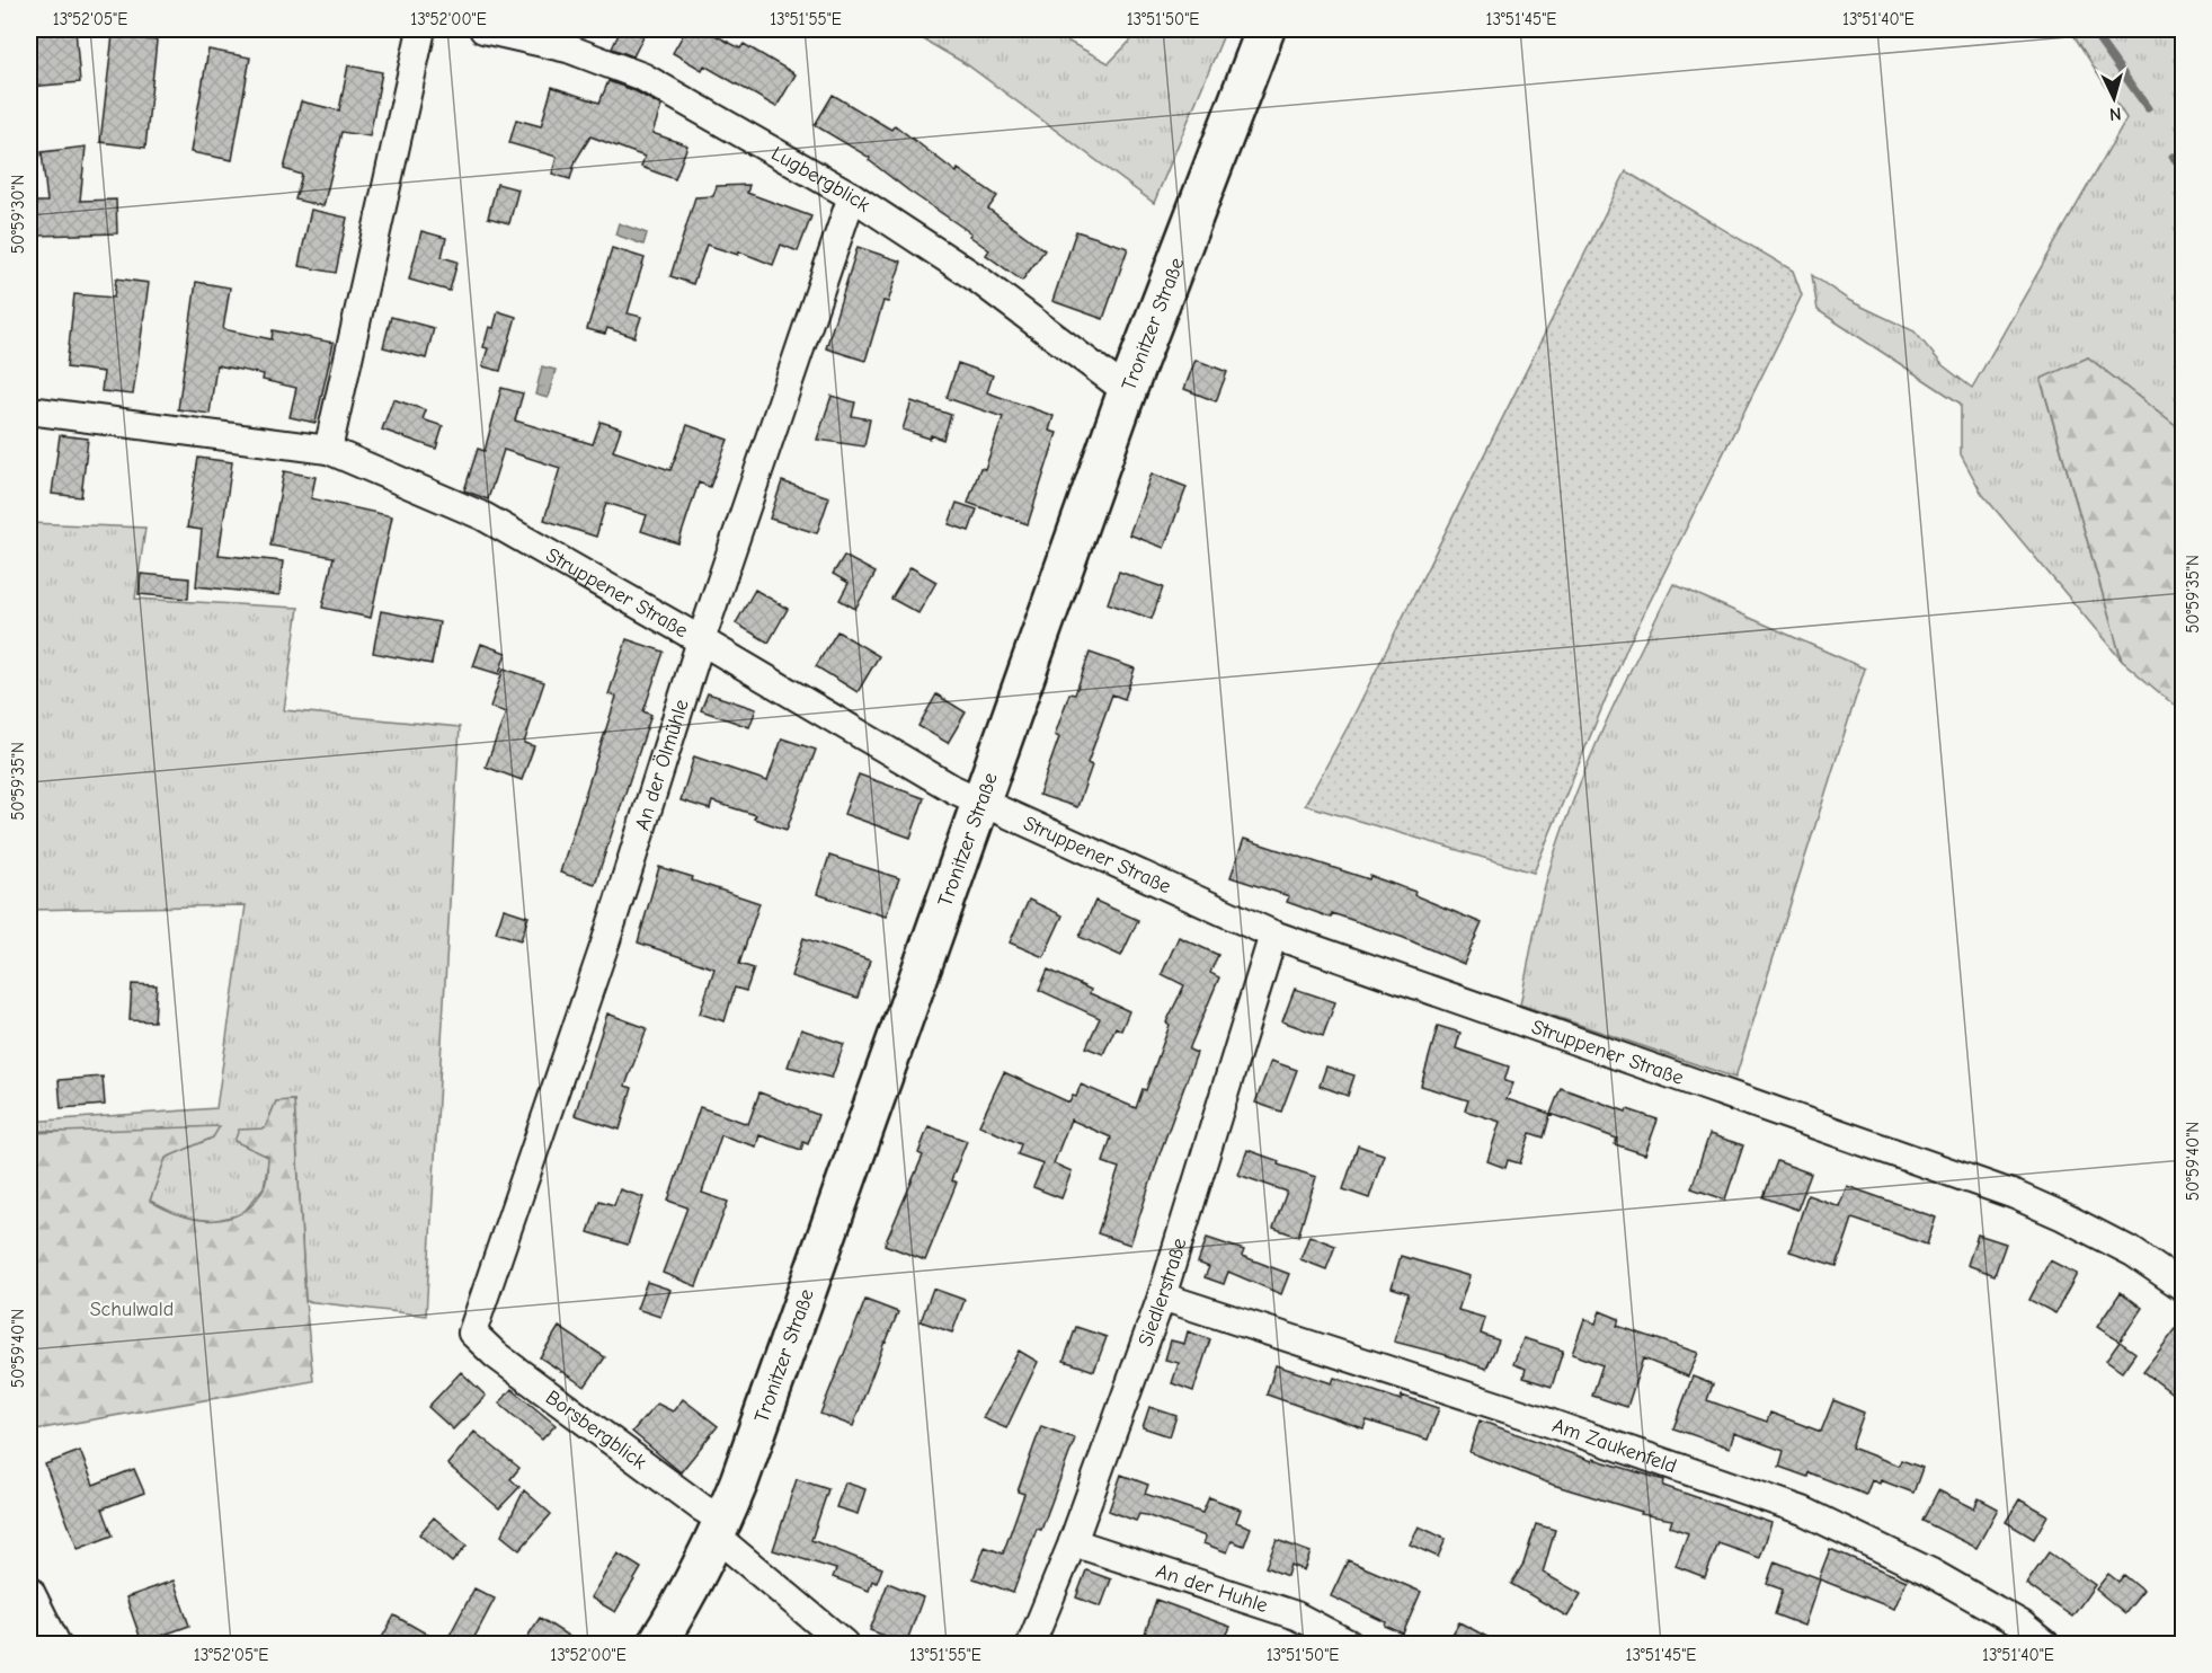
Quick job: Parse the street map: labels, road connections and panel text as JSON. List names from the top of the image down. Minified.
{"streets":{"street":["Lugbergblick","Tronitzer Straße","Struppener Straße","An der Ölmühle","Siedlerstraße","Borsbergblick","Am Zaukenfeld","An der Huhle"]},"crossings":[["Lugbergblick","Tronitzer Straße"],["Lugbergblick","An der Ölmühle"],["Tronitzer Straße","Struppener Straße"],["Tronitzer Straße","Borsbergblick"],["Struppener Straße","An der Ölmühle"],["Struppener Straße","Siedlerstraße"],["An der Ölmühle","Borsbergblick"],["Siedlerstraße","Am Zaukenfeld"],["Siedlerstraße","An der Huhle"]],"parks":["Schulwald"],"north":"bottom","coordinates":["13°52'05\"E","13°52'00\"E","13°51'55\"E","13°51'50\"E","13°51'45\"E","13°51'40\"E","50°59'30\"N","50°59'35\"N","50°59'40\"N"]}
